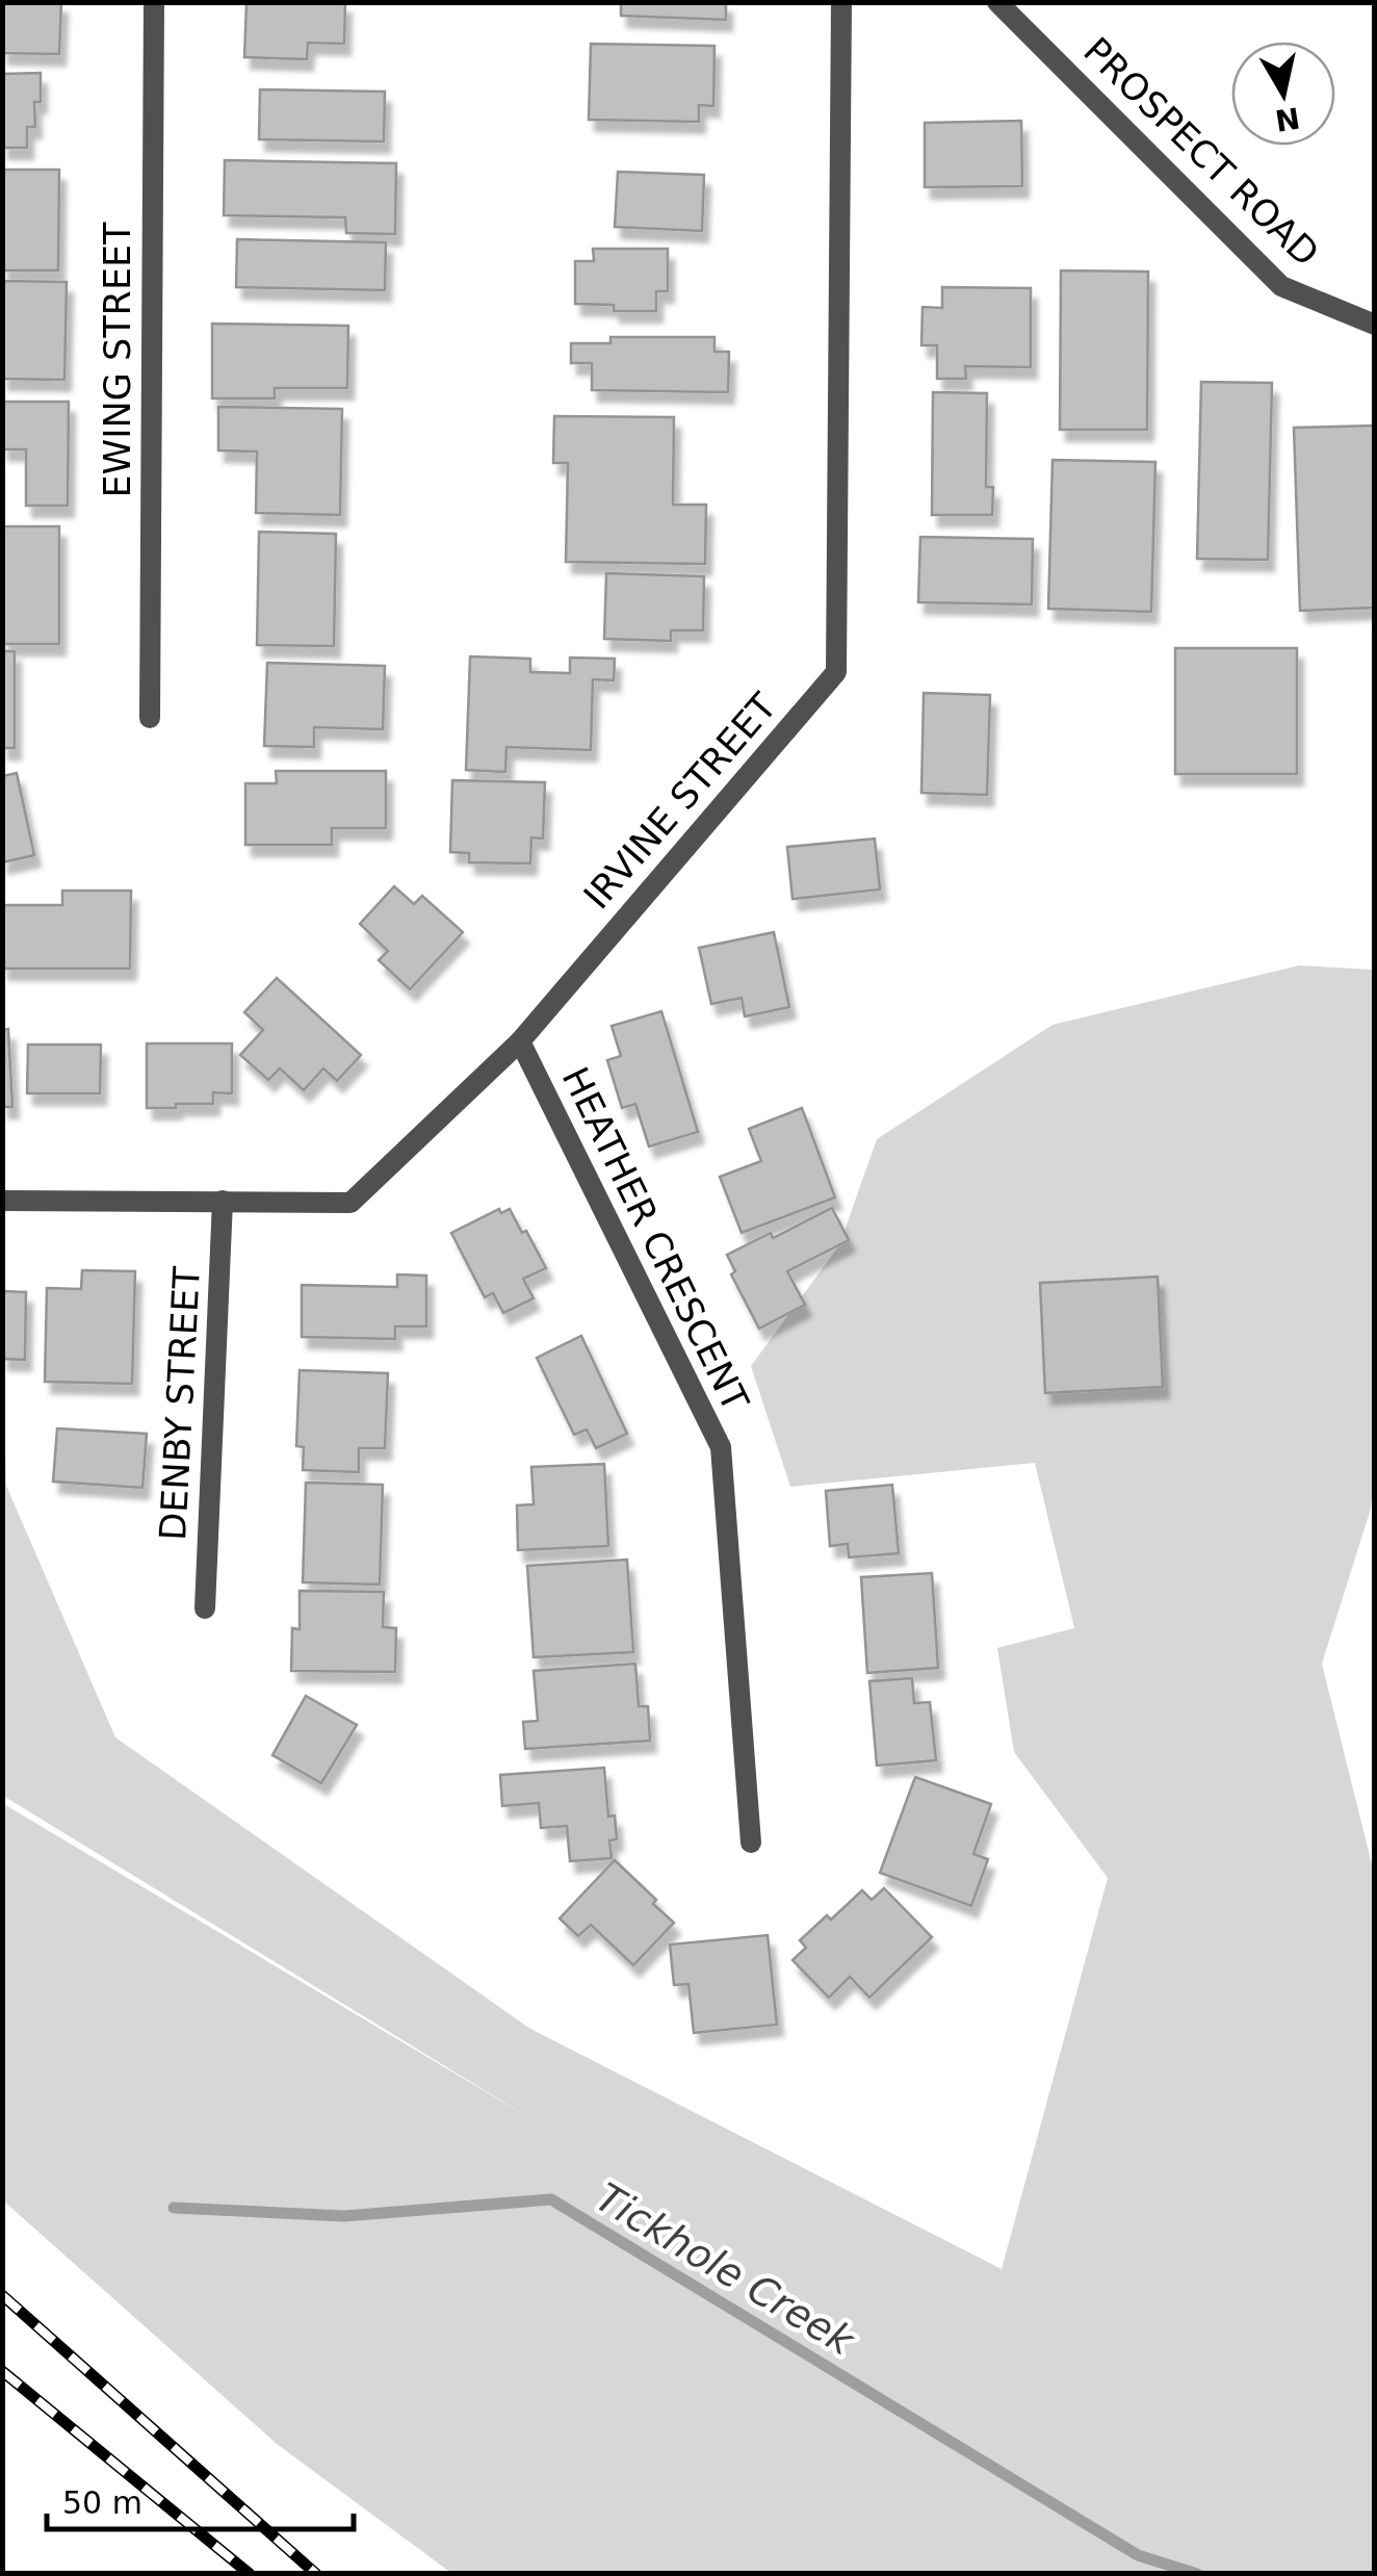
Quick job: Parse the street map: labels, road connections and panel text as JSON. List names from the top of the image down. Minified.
{"streets":{"street":["PROSPECT ROAD","EWING STREET","IRVINE STREET","HEATHER CRESCENT","DENBY STREET"]},"crossings":[["IRVINE STREET","HEATHER CRESCENT"],["IRVINE STREET","DENBY STREET"]],"water":["Tickhole Creek"],"scale_bar":"50 m","north":"bottom"}
